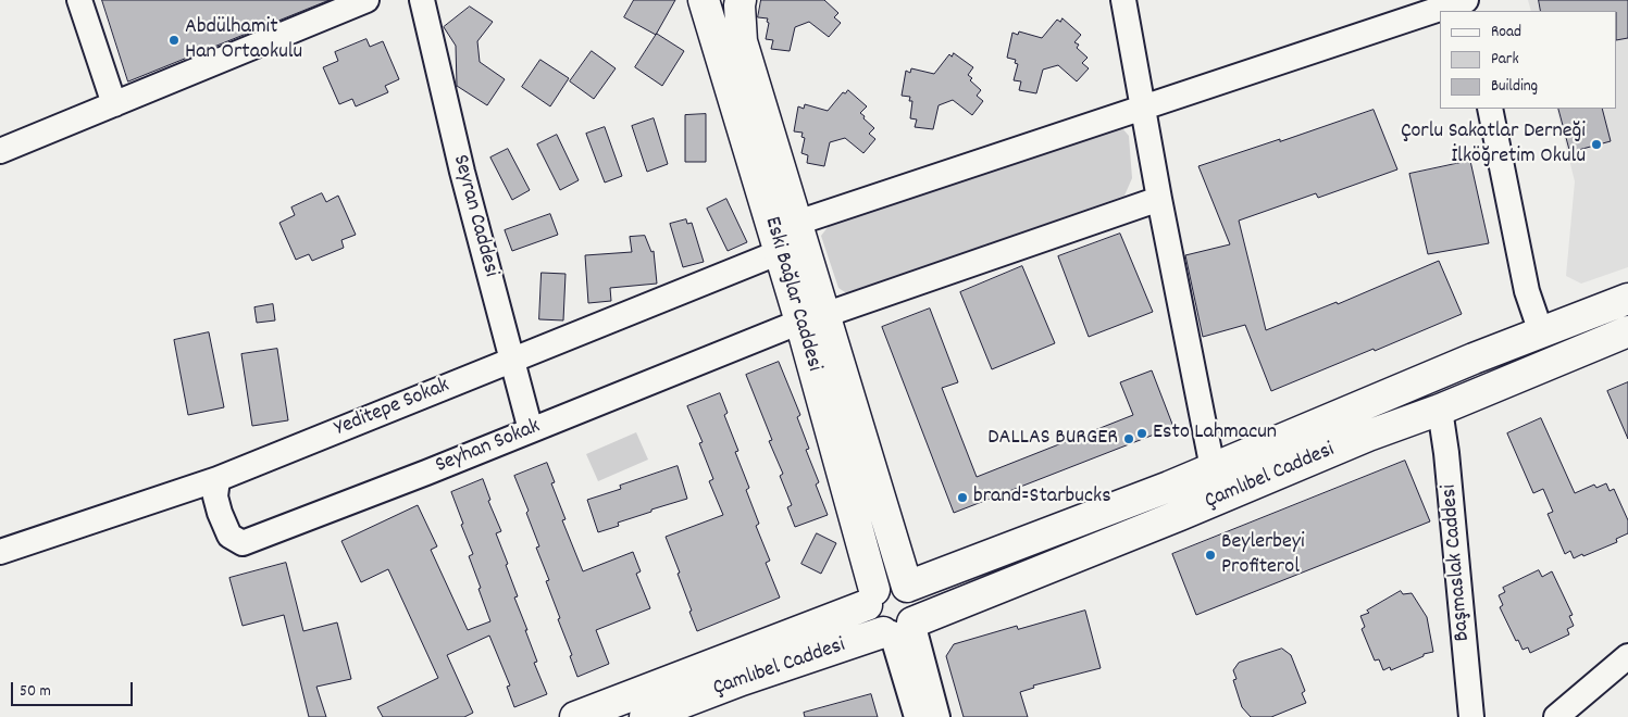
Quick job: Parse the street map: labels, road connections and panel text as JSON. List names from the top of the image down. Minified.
{"streets":{"main road":["Eski Bağlar Caddesi","Çamlıbel Caddesi"],"street":["Seyran Caddesi","Yeditepe Sokak","Seyhan Sokak","Başmaslak Caddesi"]},"crossings":[["Seyran Caddesi","Yeditepe Sokak"],["Seyran Caddesi","Seyhan Sokak"],["Eski Bağlar Caddesi","Yeditepe Sokak"],["Eski Bağlar Caddesi","Seyhan Sokak"],["Eski Bağlar Caddesi","Çamlıbel Caddesi"],["Yeditepe Sokak","Seyhan Sokak"],["Çamlıbel Caddesi","Başmaslak Caddesi"]],"places":["Abdülhamit Han Ortaokulu","Çorlu Sakatlar Derneği İlköğretim Okulu","Esto Lahmacun","DALLAS BURGER","brand=Starbucks","Beylerbeyi Profiterol"],"legend":["Road","Park","Building"],"scale_bar":"50 m"}
